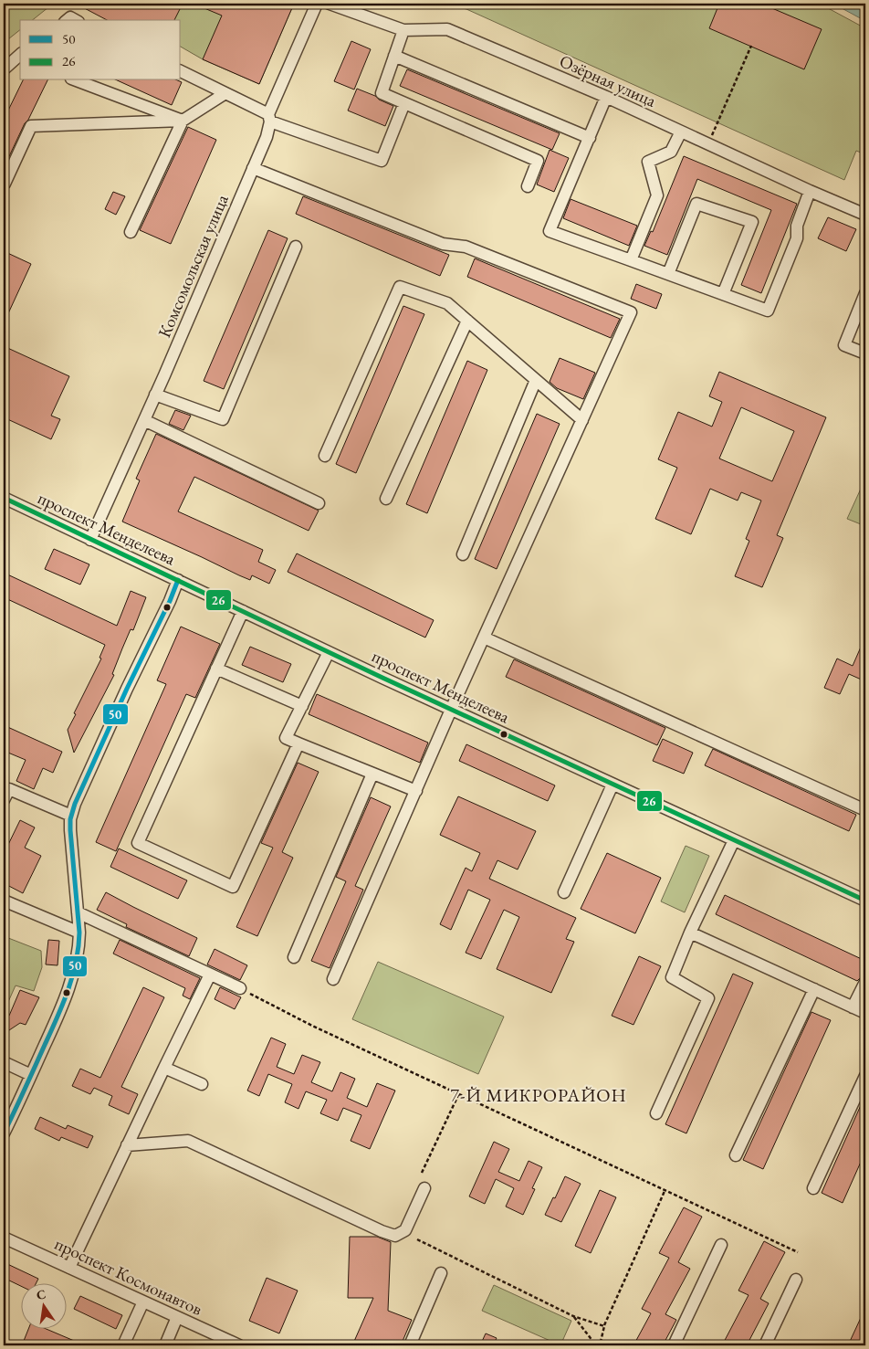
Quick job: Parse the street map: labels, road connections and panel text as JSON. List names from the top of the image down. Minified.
{"streets":{"street":["Озёрная улица","Комсомольская улица","проспект Менделеева","проспект Космонавтов"]},"crossings":[["Комсомольская улица","проспект Менделеева"]],"districts":["7-Й МИКРОРАЙОН"],"lines":["transit line 26","transit line 50"],"legend":["50","26"],"north":"top"}
